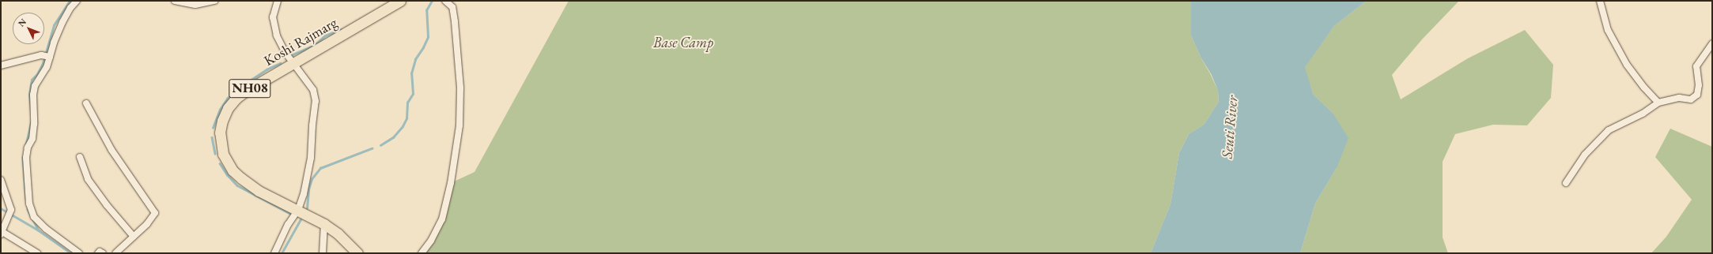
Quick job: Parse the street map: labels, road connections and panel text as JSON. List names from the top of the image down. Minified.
{"streets":{"main road":["Koshi Rajmarg","NH08"]},"water":["Seuti River"],"parks":["Base Camp"],"north":"top left"}
